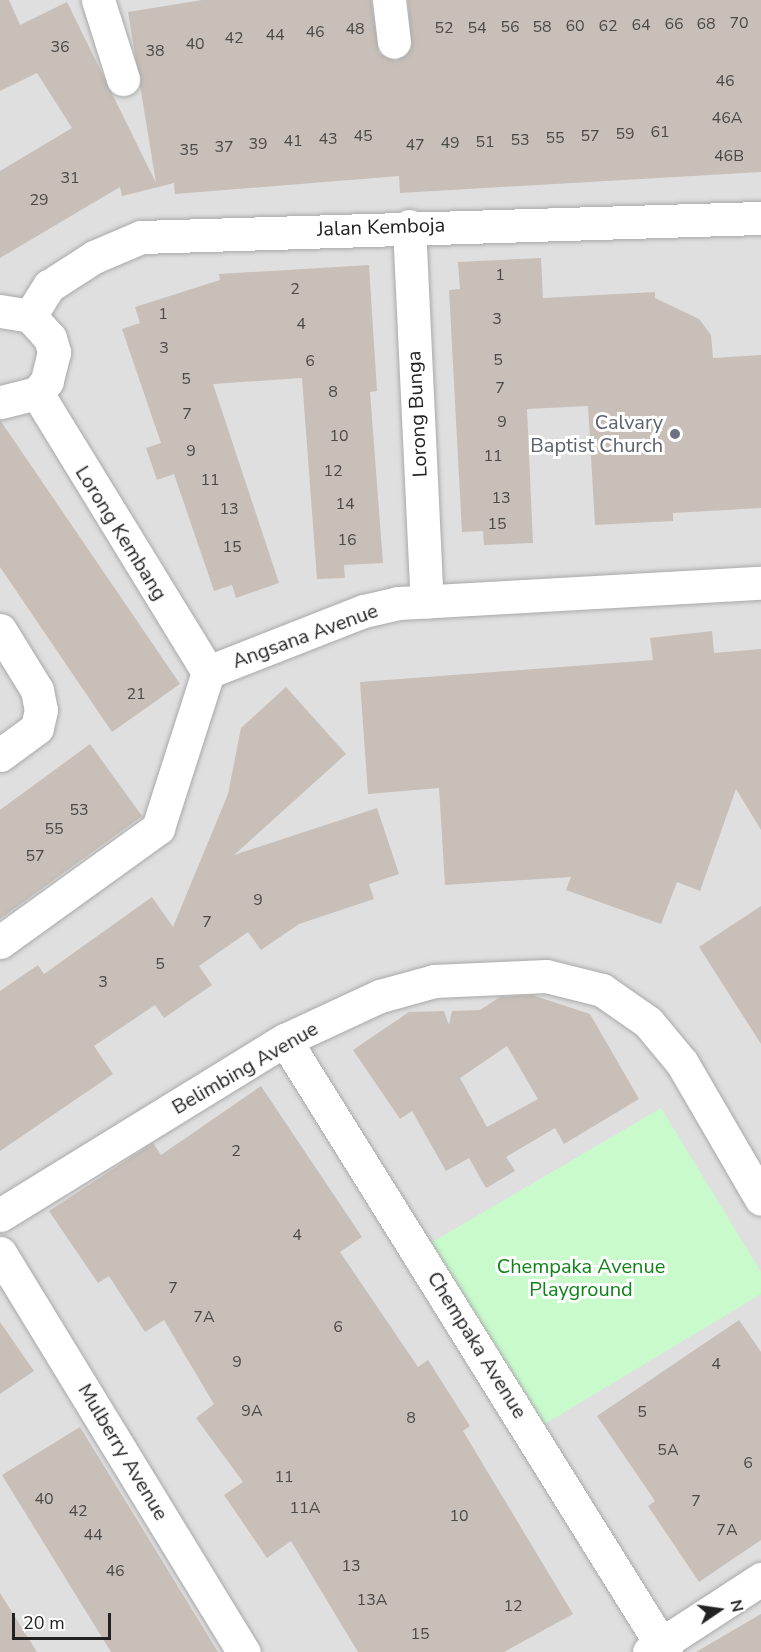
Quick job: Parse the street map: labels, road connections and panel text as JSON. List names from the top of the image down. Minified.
{"streets":{"street":["Jalan Kemboja","Lorong Bunga","Lorong Kembang","Angsana Avenue","Belimbing Avenue","Chempaka Avenue","Mulberry Avenue"]},"crossings":[["Jalan Kemboja","Lorong Bunga"],["Lorong Bunga","Angsana Avenue"],["Lorong Kembang","Angsana Avenue"],["Belimbing Avenue","Chempaka Avenue"]],"parks":["Chempaka Avenue Playground"],"places":["Calvary Baptist Church"],"house_numbers":["70","66","68","64","60","62","56","58","52","54","48","46","44","42","40","36","38","46","46A","61","59","45","57","55","43","53","41","51","49","39","47","37","35","46B","31","29","1","2","1","3","4","3","5","6","5","7","8","7","9","10","9","11","12","11","13","14","13","15","16","15","21","53","55","57","9","7","5","3","2","4","7","7A","6","9","4","9A","5","8","5A","6","11","40","7","11A","42","10","7A","44","13","46","13A","12","15"],"scale_bar":"20 m","north":"right"}
